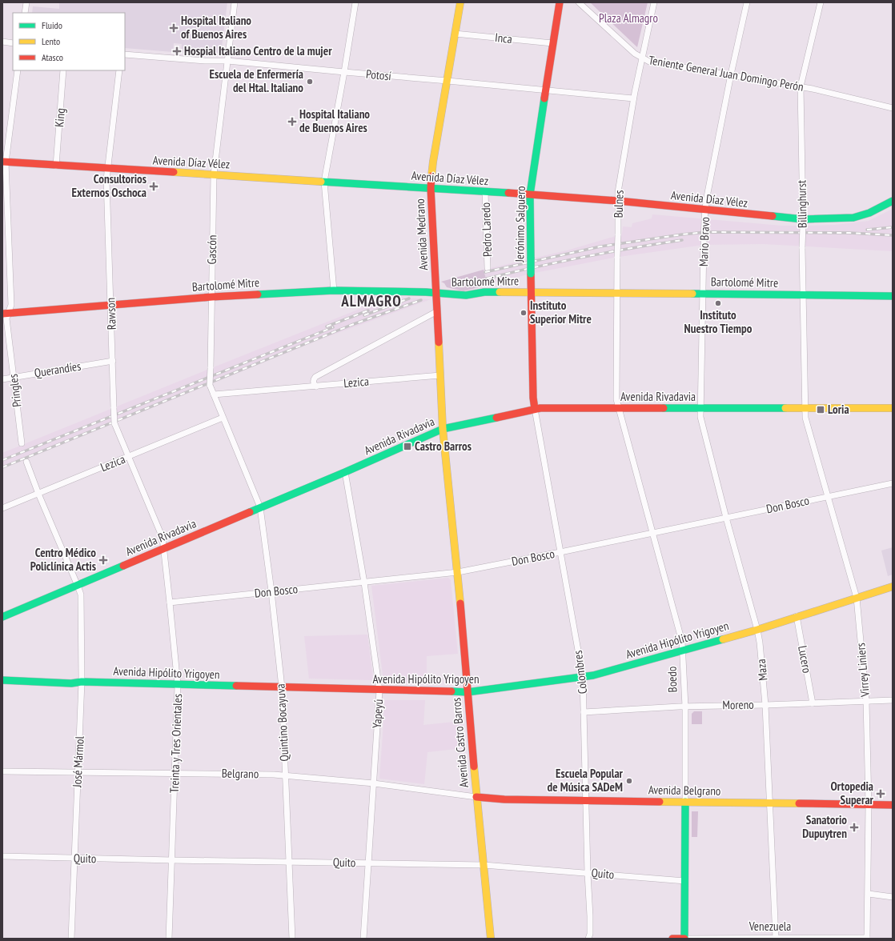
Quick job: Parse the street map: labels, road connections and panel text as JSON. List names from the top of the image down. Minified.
{"streets":{"main road":["Avenida Díaz Vélez","Jerónimo Salguero","Avenida Medrano","Bartolomé Mitre","Avenida Rivadavia","Avenida Hipólito Yrigoyen","Boedo","Avenida Castro Barros","Avenida Belgrano","Venezuela"],"street":["Inca","Teniente General Juan Domingo Perón","Potosí","King","Bulnes","Billinghurst","Pedro Laredo","Mario Bravo","Gascón","Rawson","Querandíes","Lezica","Pringles","Don Bosco","Lucero","Maza","Virrey Liniers","Colombres","Moreno","Yapeyú","Quintino Bocayuva","Treinta y Tres Orientales","José Mármol","Belgrano","Quito"]},"crossings":[["Inca","Jerónimo Salguero"],["Inca","Avenida Medrano"],["Teniente General Juan Domingo Perón","Bulnes"],["Teniente General Juan Domingo Perón","Billinghurst"],["Teniente General Juan Domingo Perón","Mario Bravo"],["Potosí","Bulnes"],["Potosí","Jerónimo Salguero"],["Potosí","Avenida Medrano"],["Potosí","Gascón"],["King","Avenida Díaz Vélez"],["Avenida Díaz Vélez","Bulnes"],["Avenida Díaz Vélez","Billinghurst"],["Avenida Díaz Vélez","Jerónimo Salguero"],["Avenida Díaz Vélez","Pedro Laredo"],["Avenida Díaz Vélez","Avenida Medrano"],["Avenida Díaz Vélez","Mario Bravo"],["Avenida Díaz Vélez","Gascón"],["Avenida Díaz Vélez","Rawson"],["Avenida Díaz Vélez","Pringles"],["Bulnes","Bartolomé Mitre"],["Bulnes","Avenida Rivadavia"],["Bulnes","Boedo"],["Billinghurst","Bartolomé Mitre"],["Billinghurst","Avenida Rivadavia"],["Billinghurst","Virrey Liniers"],["Jerónimo Salguero","Bartolomé Mitre"],["Jerónimo Salguero","Avenida Rivadavia"],["Jerónimo Salguero","Colombres"],["Avenida Medrano","Bartolomé Mitre"],["Avenida Medrano","Lezica"],["Avenida Medrano","Avenida Rivadavia"],["Avenida Medrano","Avenida Castro Barros"],["Mario Bravo","Bartolomé Mitre"],["Mario Bravo","Avenida Rivadavia"],["Mario Bravo","Maza"],["Gascón","Bartolomé Mitre"],["Gascón","Lezica"],["Gascón","Avenida Rivadavia"],["Gascón","Quintino Bocayuva"],["Bartolomé Mitre","Rawson"],["Bartolomé Mitre","Pringles"],["Rawson","Querandíes"],["Rawson","Lezica"],["Rawson","Avenida Rivadavia"],["Rawson","Treinta y Tres Orientales"],["Querandíes","Pringles"],["Avenida Rivadavia","Maza"],["Avenida Rivadavia","Virrey Liniers"],["Avenida Rivadavia","Colombres"],["Avenida Rivadavia","Boedo"],["Avenida Rivadavia","Yapeyú"],["Avenida Rivadavia","Quintino Bocayuva"],["Avenida Rivadavia","Avenida Castro Barros"],["Avenida Rivadavia","Treinta y Tres Orientales"],["Avenida Rivadavia","José Mármol"],["Don Bosco","Maza"],["Don Bosco","Virrey Liniers"],["Don Bosco","Colombres"],["Don Bosco","Boedo"],["Don Bosco","Yapeyú"],["Don Bosco","Quintino Bocayuva"],["Don Bosco","Avenida Castro Barros"],["Don Bosco","Treinta y Tres Orientales"],["Avenida Hipólito Yrigoyen","Lucero"],["Avenida Hipólito Yrigoyen","Maza"],["Avenida Hipólito Yrigoyen","Virrey Liniers"],["Avenida Hipólito Yrigoyen","Colombres"],["Avenida Hipólito Yrigoyen","Boedo"],["Avenida Hipólito Yrigoyen","Yapeyú"],["Avenida Hipólito Yrigoyen","Quintino Bocayuva"],["Avenida Hipólito Yrigoyen","Avenida Castro Barros"],["Avenida Hipólito Yrigoyen","Treinta y Tres Orientales"],["Avenida Hipólito Yrigoyen","José Mármol"],["Lucero","Moreno"],["Maza","Moreno"],["Maza","Avenida Belgrano"],["Maza","Venezuela"],["Virrey Liniers","Moreno"],["Virrey Liniers","Avenida Belgrano"],["Virrey Liniers","Venezuela"],["Colombres","Moreno"],["Colombres","Avenida Belgrano"],["Colombres","Quito"],["Boedo","Moreno"],["Boedo","Avenida Belgrano"],["Boedo","Quito"],["Boedo","Venezuela"],["Yapeyú","Belgrano"],["Yapeyú","Quito"],["Quintino Bocayuva","Belgrano"],["Quintino Bocayuva","Quito"],["Avenida Castro Barros","Belgrano"],["Avenida Castro Barros","Avenida Belgrano"],["Avenida Castro Barros","Quito"],["Treinta y Tres Orientales","Belgrano"],["Treinta y Tres Orientales","Quito"],["José Mármol","Belgrano"],["José Mármol","Quito"],["Belgrano","Avenida Belgrano"]],"districts":["ALMAGRO"],"parks":["Plaza Almagro"],"places":{"health":["Hospital Italiano of Buenos Aires","Hospial Italiano Centro de la mujer","Hospital Italiano de Buenos Aires","Consultorios Externos Oschoca","Centro Médico Policlínica Actis","Ortopedia Superar","Sanatorio Dupuytren"],"other":["Escuela de Enfermería del Htal. Italiano","Instituto Nuestro Tiempo","Instituto Superior Mitre","Escuela Popular de Música SADeM"],"transit":["Loria","Castro Barros"]},"legend":["Fluido","Lento","Atasco"]}
